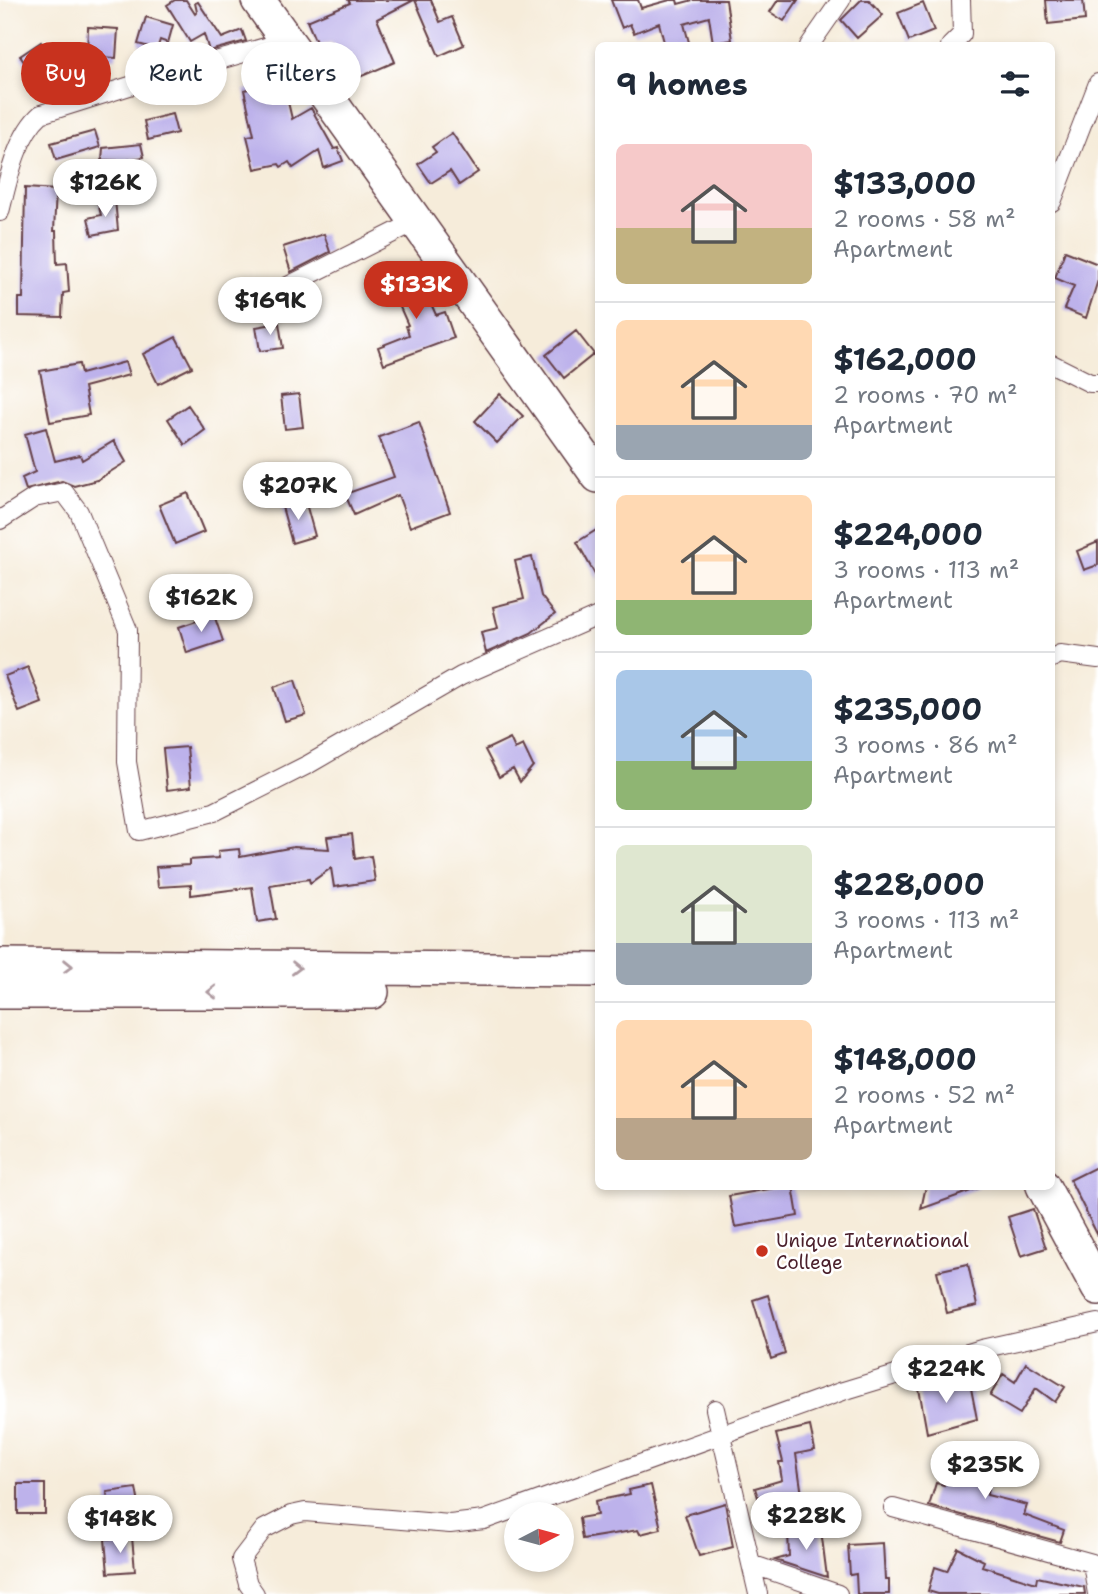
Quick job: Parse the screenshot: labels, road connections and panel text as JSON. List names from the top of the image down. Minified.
{"places":["Unique International College"],"north":"right","page":{"chip":["Buy","Rent","Filters"],"heading":"9 homes","list":[{"name":"$133,000","note":"2 rooms · 58 m² · Apartment"},{"name":"$162,000","note":"2 rooms · 70 m² · Apartment"},{"name":"$224,000","note":"3 rooms · 113 m² · Apartment"},{"name":"$235,000","note":"3 rooms · 86 m² · Apartment"},{"name":"$228,000","note":"3 rooms · 113 m² · Apartment"},{"name":"$148,000","note":"2 rooms · 52 m² · Apartment"}],"price":["$126K","$133K","$169K","$207K","$162K","$224K","$235K","$228K","$148K"]}}
